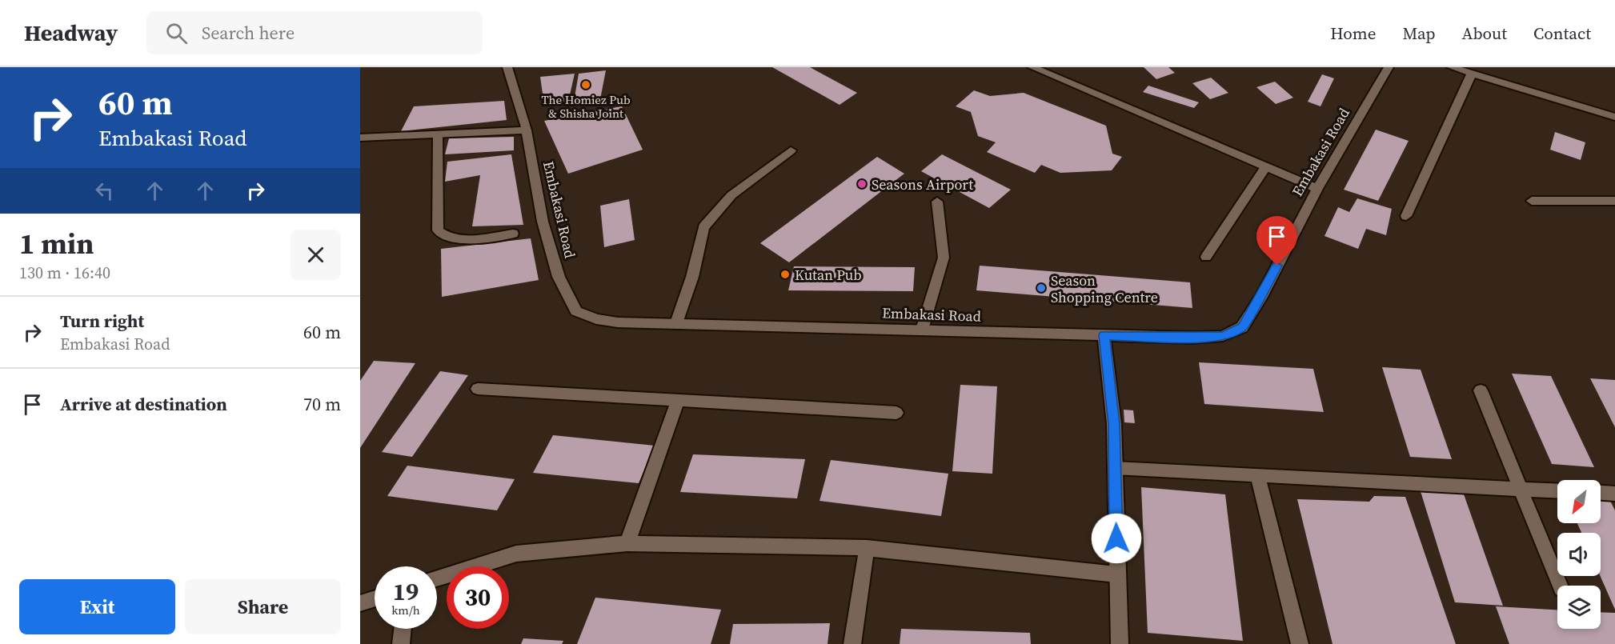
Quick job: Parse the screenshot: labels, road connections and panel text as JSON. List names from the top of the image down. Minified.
{"streets":{"street":["Embakasi Road"]},"places":["The Homiez Pub & Shisha Joint","Seasons Airport","Kutan Pub","Season Shopping Centre"],"north":"bottom left","page":{"header":"Headway","search":"Search here","nav":["Home","Map","About","Contact"],"turn":["60 m","Embakasi Road"],"heading":["1 min","130 m · 16:40"],"list":[{"name":"Turn right","note":"Embakasi Road","value":"60 m"},{"name":"Arrive at destination","value":"70 m"}],"speed":"19 km/h","limit":"30","buttons":["Exit","Share"]}}
